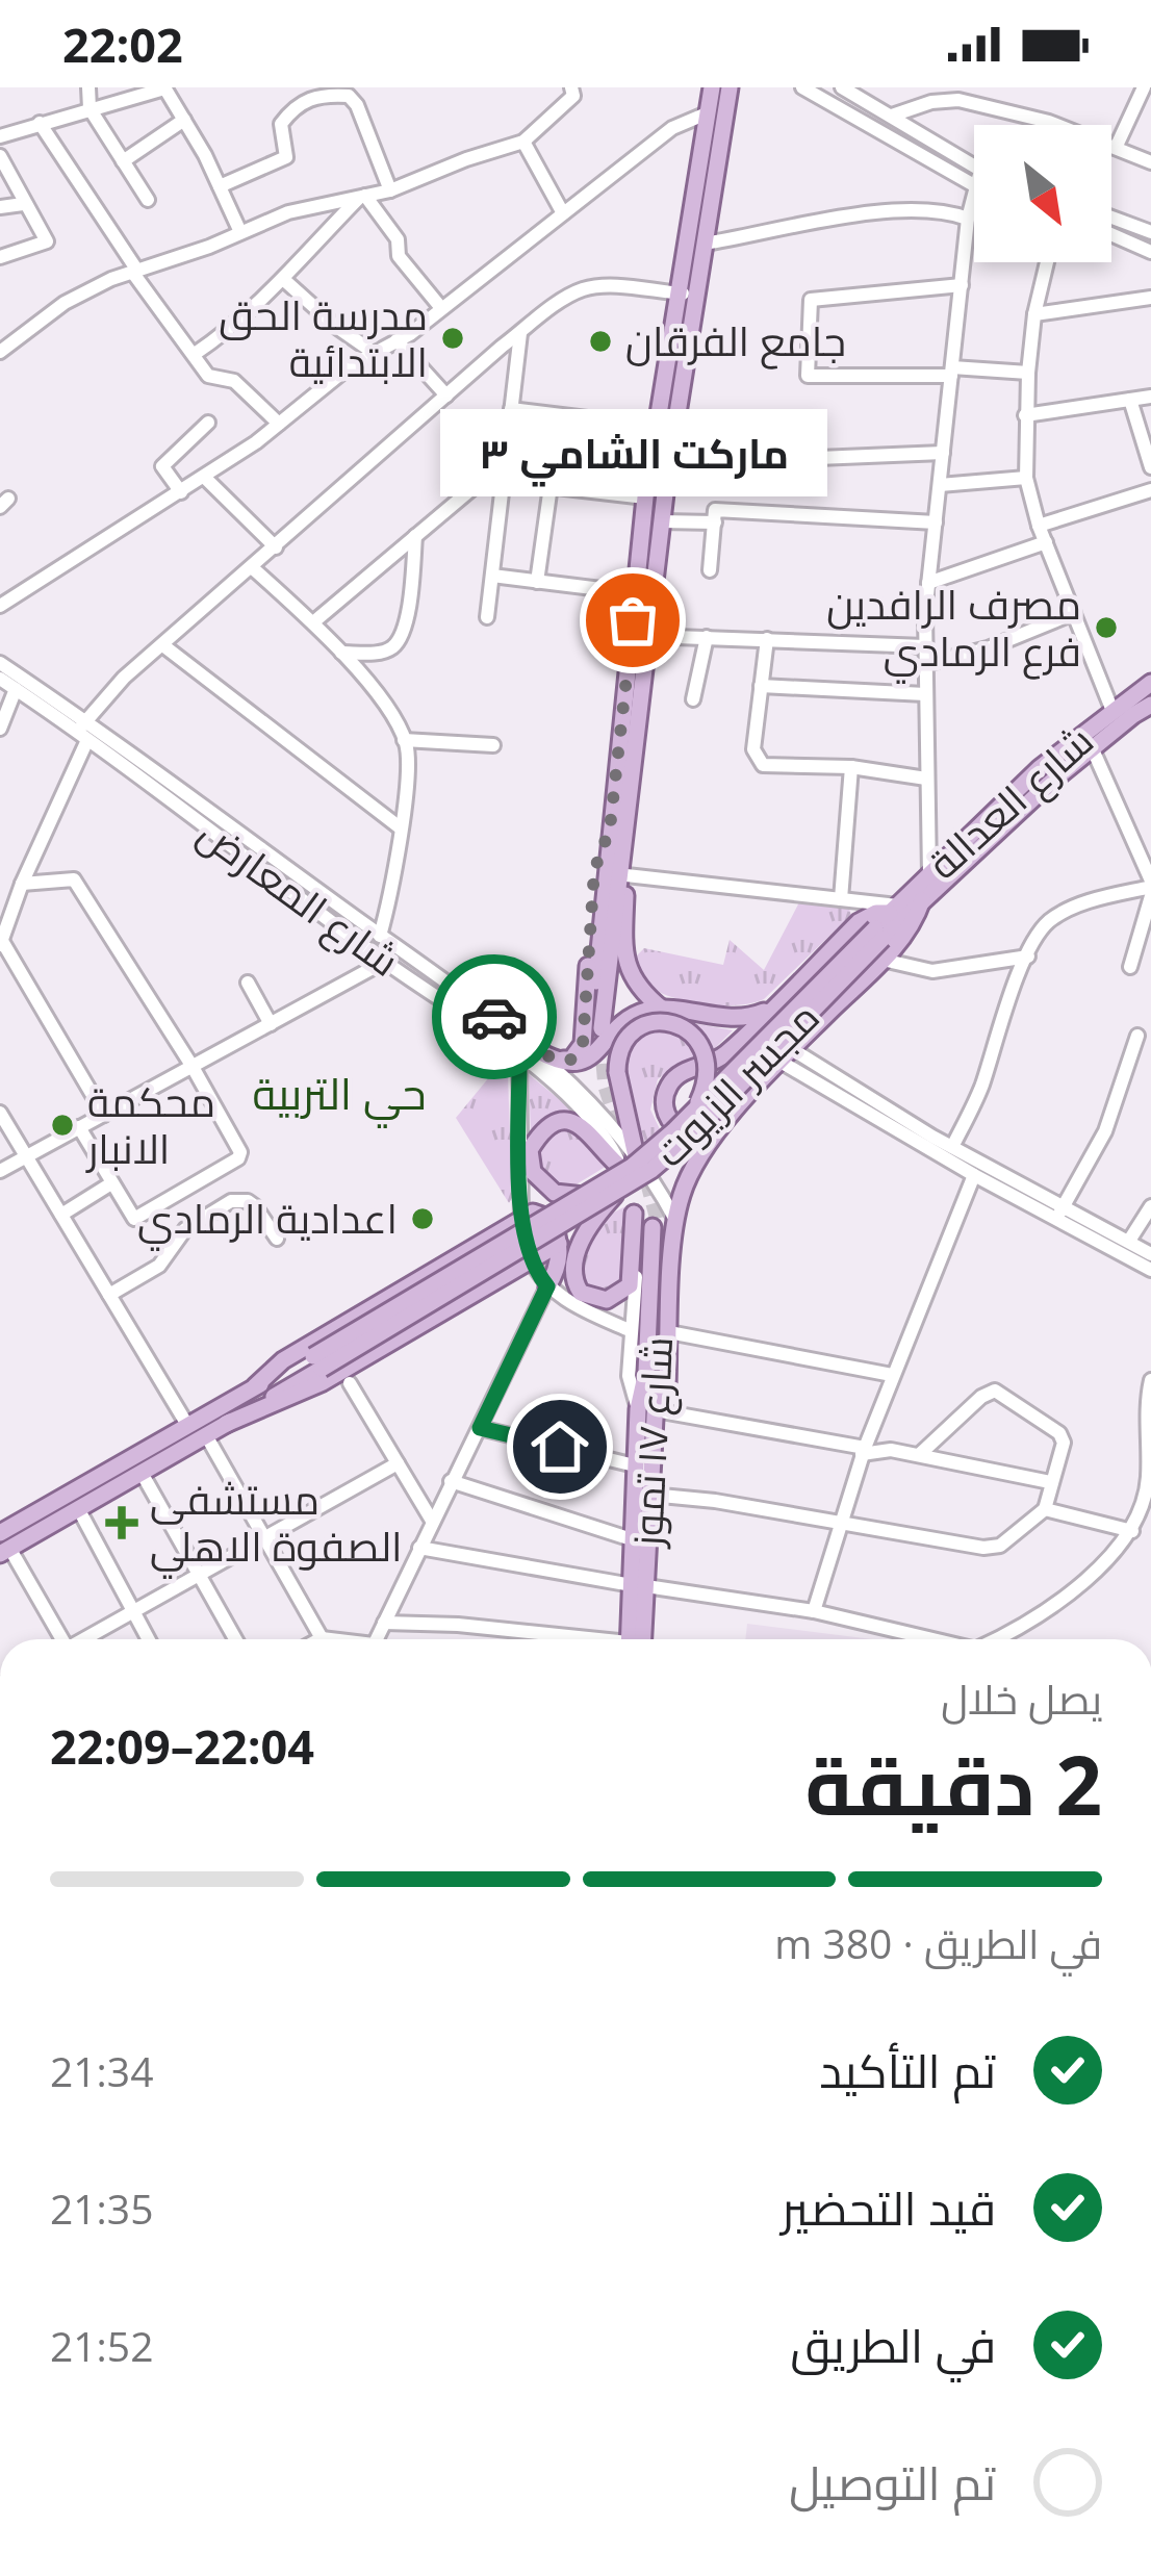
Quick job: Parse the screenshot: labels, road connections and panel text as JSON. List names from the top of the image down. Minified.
{"streets":{"main road":["شارع العدالة","مجسر الزيوت","شارع ١٧ تموز"],"street":["شارع المعارض"]},"crossings":[["شارع العدالة","مجسر الزيوت"],["شارع المعارض","شارع ١٧ تموز"]],"districts":["حي التربية"],"places":{"other":["مدرسة الحق الابتدائية","جامع الفرقان","ماركت الشامي ٣","مصرف الرافدين فرع الرمادي","محكمة الانبار","اعدادية الرمادي"],"health":["مستشفى الصفوة الاهلي"]},"north":"bottom right","page":{"status":"22:02","bubble":"ماركت الشامي ٣","heading":["2 دقيقة","يصل خلال","22:04–22:09"],"bar":"في الطريق · 380 m","list":[["تم التأكيد","21:34"],["قيد التحضير","21:35"],["في الطريق","21:52"],"تم التوصيل"]}}
